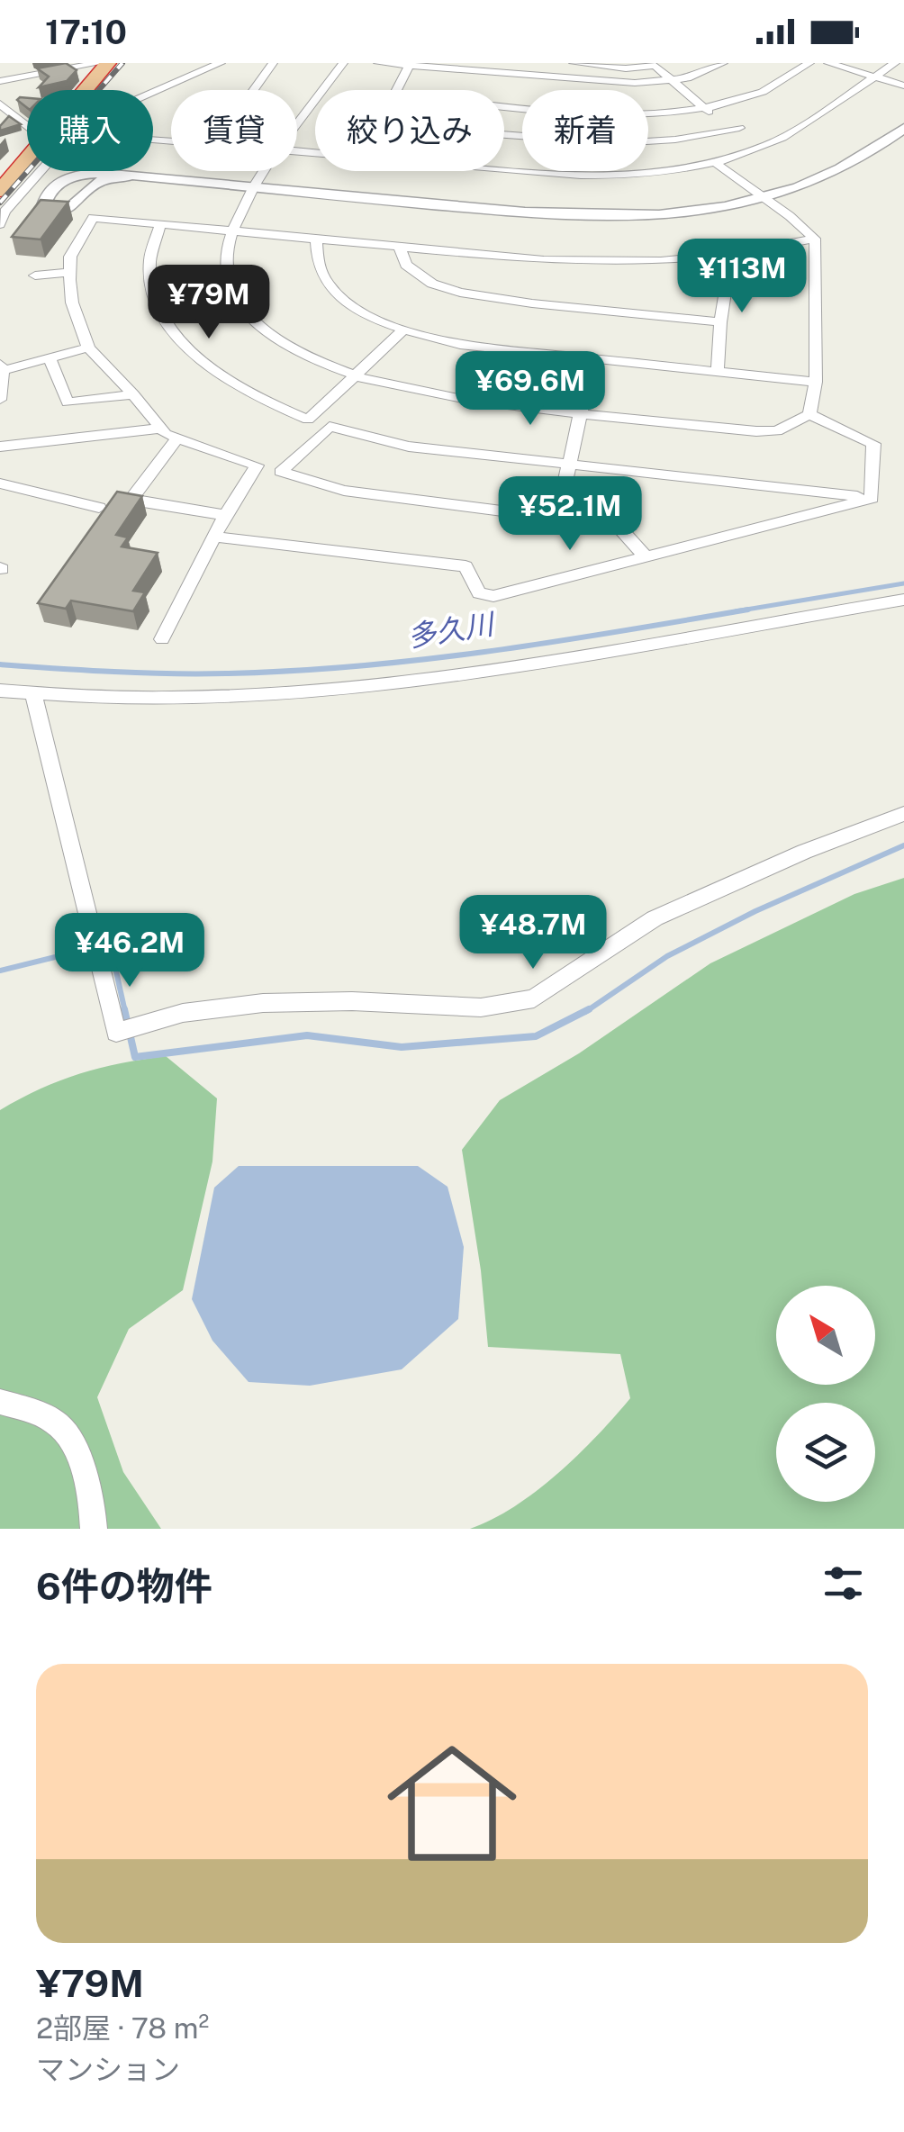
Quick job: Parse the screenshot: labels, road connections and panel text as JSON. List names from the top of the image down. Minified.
{"water":["多久川"],"north":"top left","page":{"status":"17:10","chip":["購入","賃貸","絞り込み","新着"],"price":["¥113M","¥79M","¥69.6M","¥52.1M","¥48.7M","¥46.2M"],"heading":"6件の物件","list":[{"name":"¥79M","note":"2部屋 · 78 m² · マンション"}]}}
